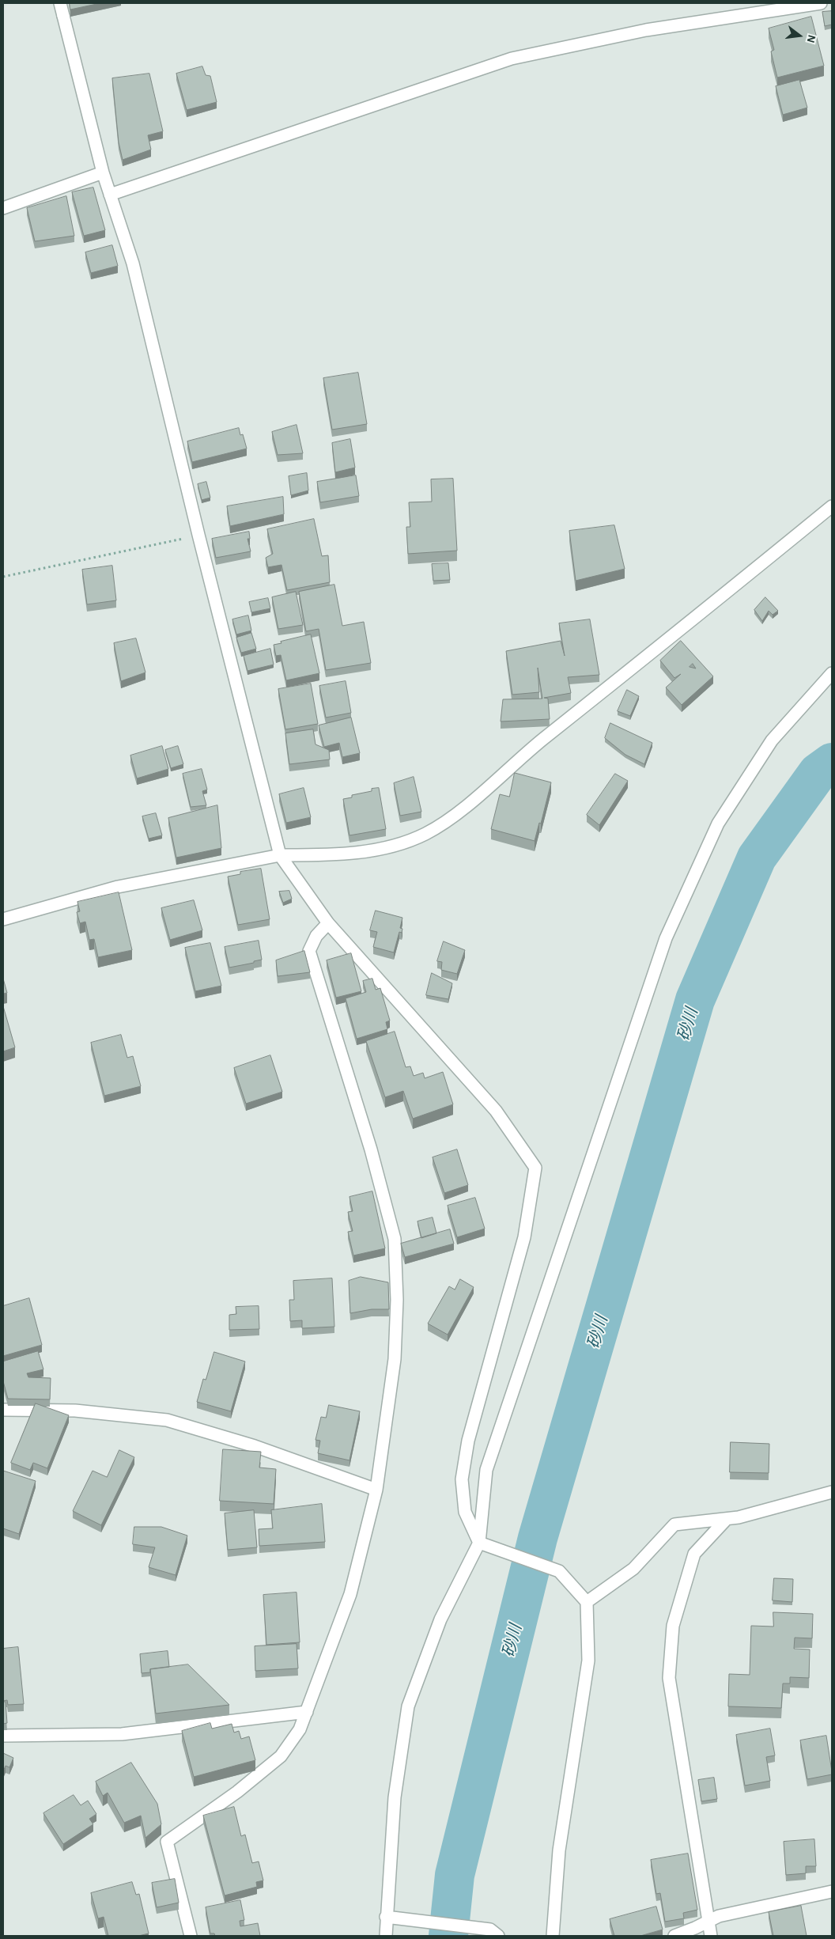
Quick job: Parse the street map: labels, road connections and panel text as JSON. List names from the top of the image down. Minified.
{"water":["砂川"],"north":"right"}
